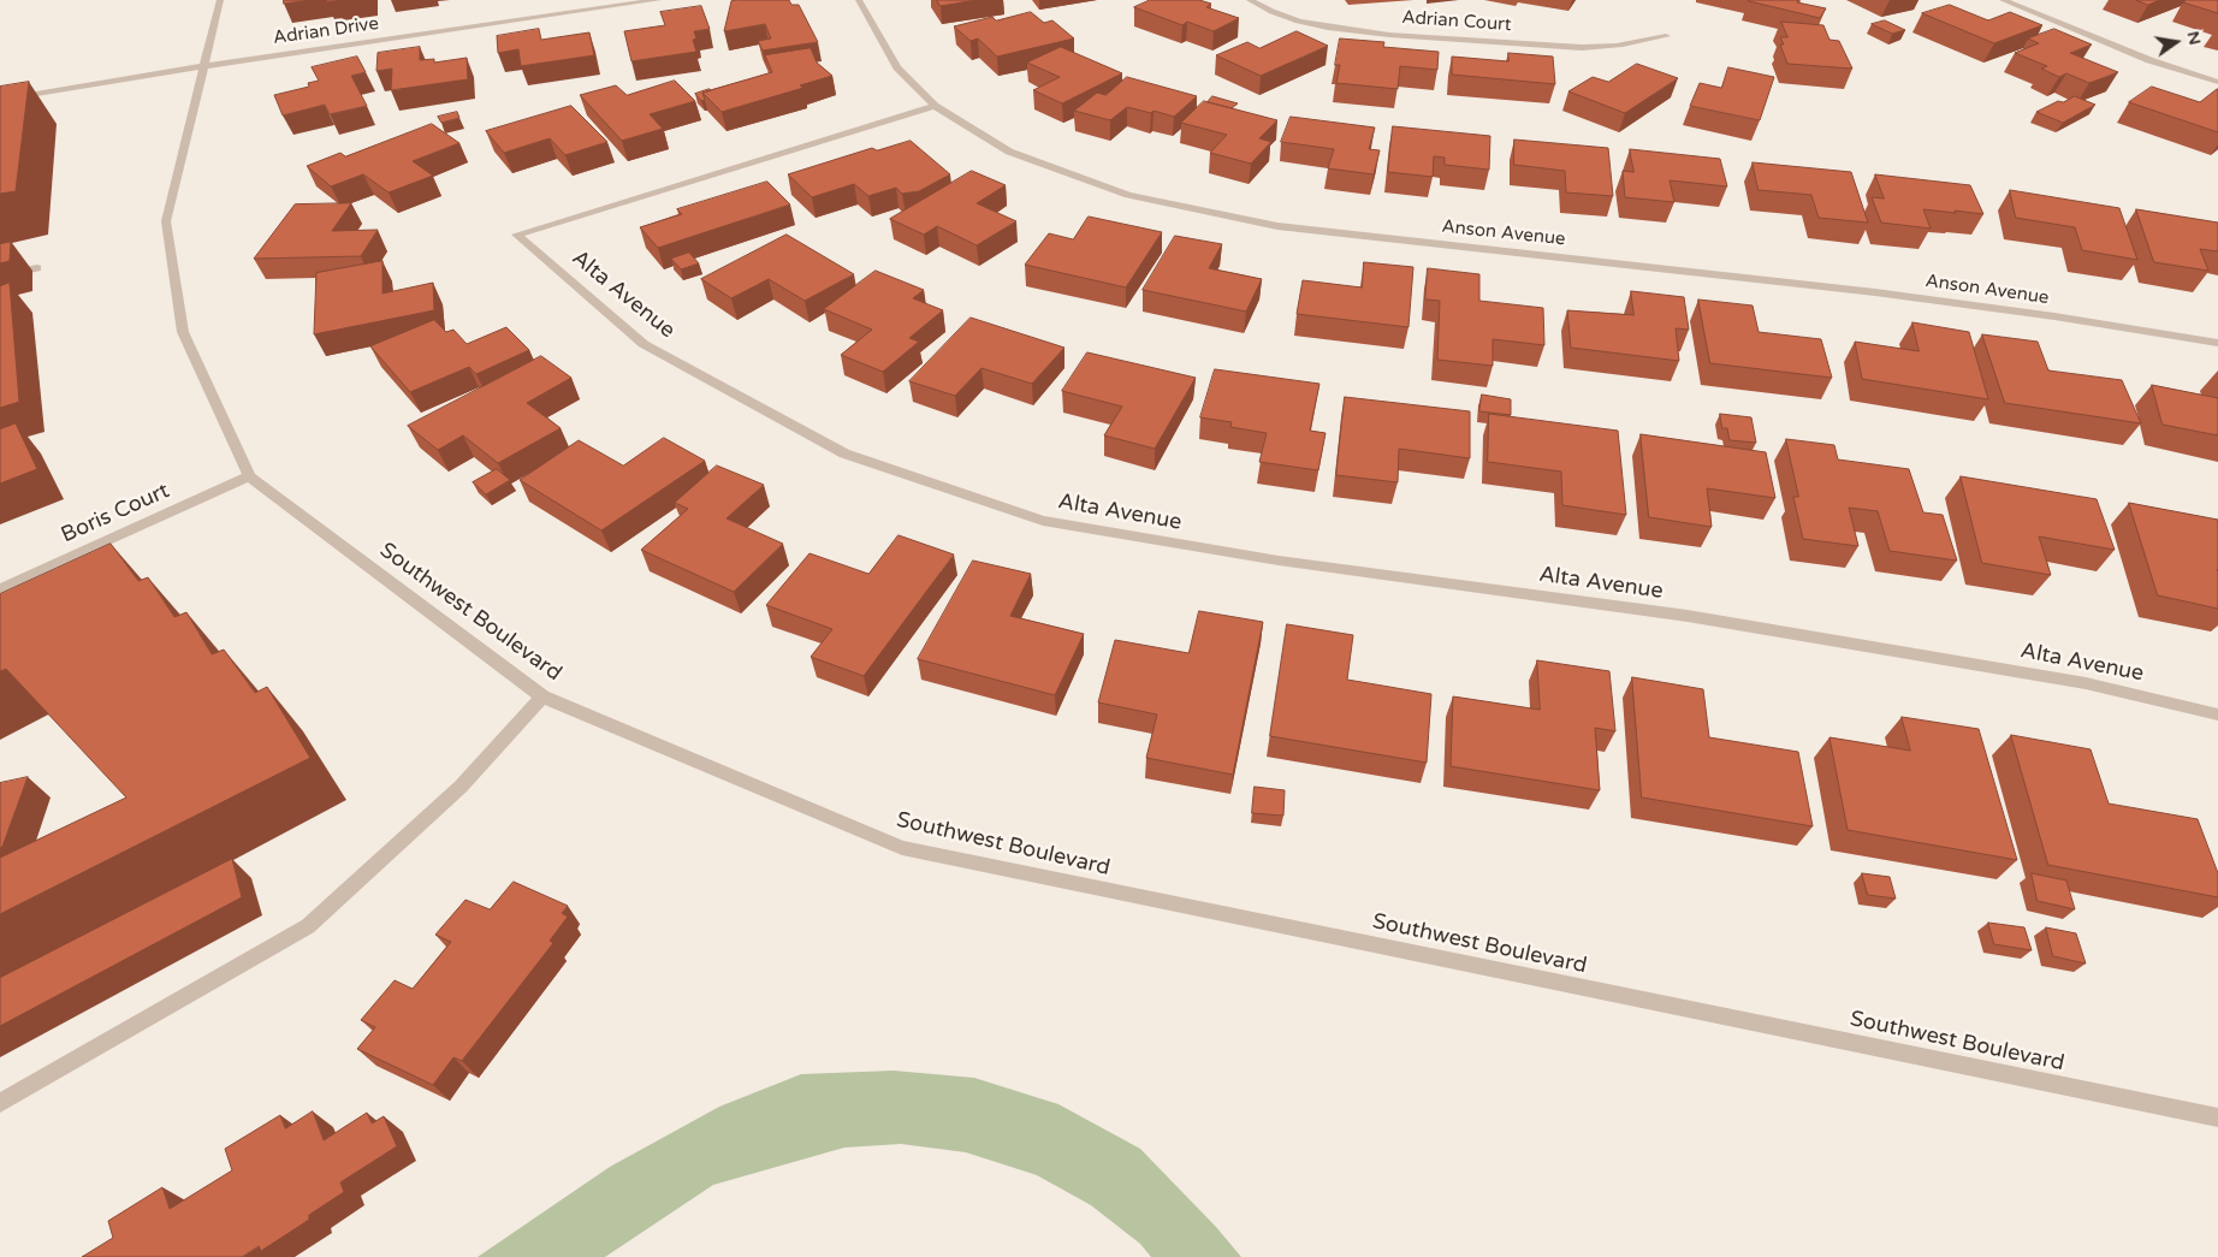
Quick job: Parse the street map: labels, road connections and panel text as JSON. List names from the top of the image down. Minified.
{"streets":{"street":["Adrian Court","Adrian Drive","Anson Avenue","Alta Avenue","Boris Court","Southwest Boulevard"]},"crossings":[["Adrian Drive","Southwest Boulevard"],["Anson Avenue","Alta Avenue"],["Boris Court","Southwest Boulevard"]],"north":"right"}
